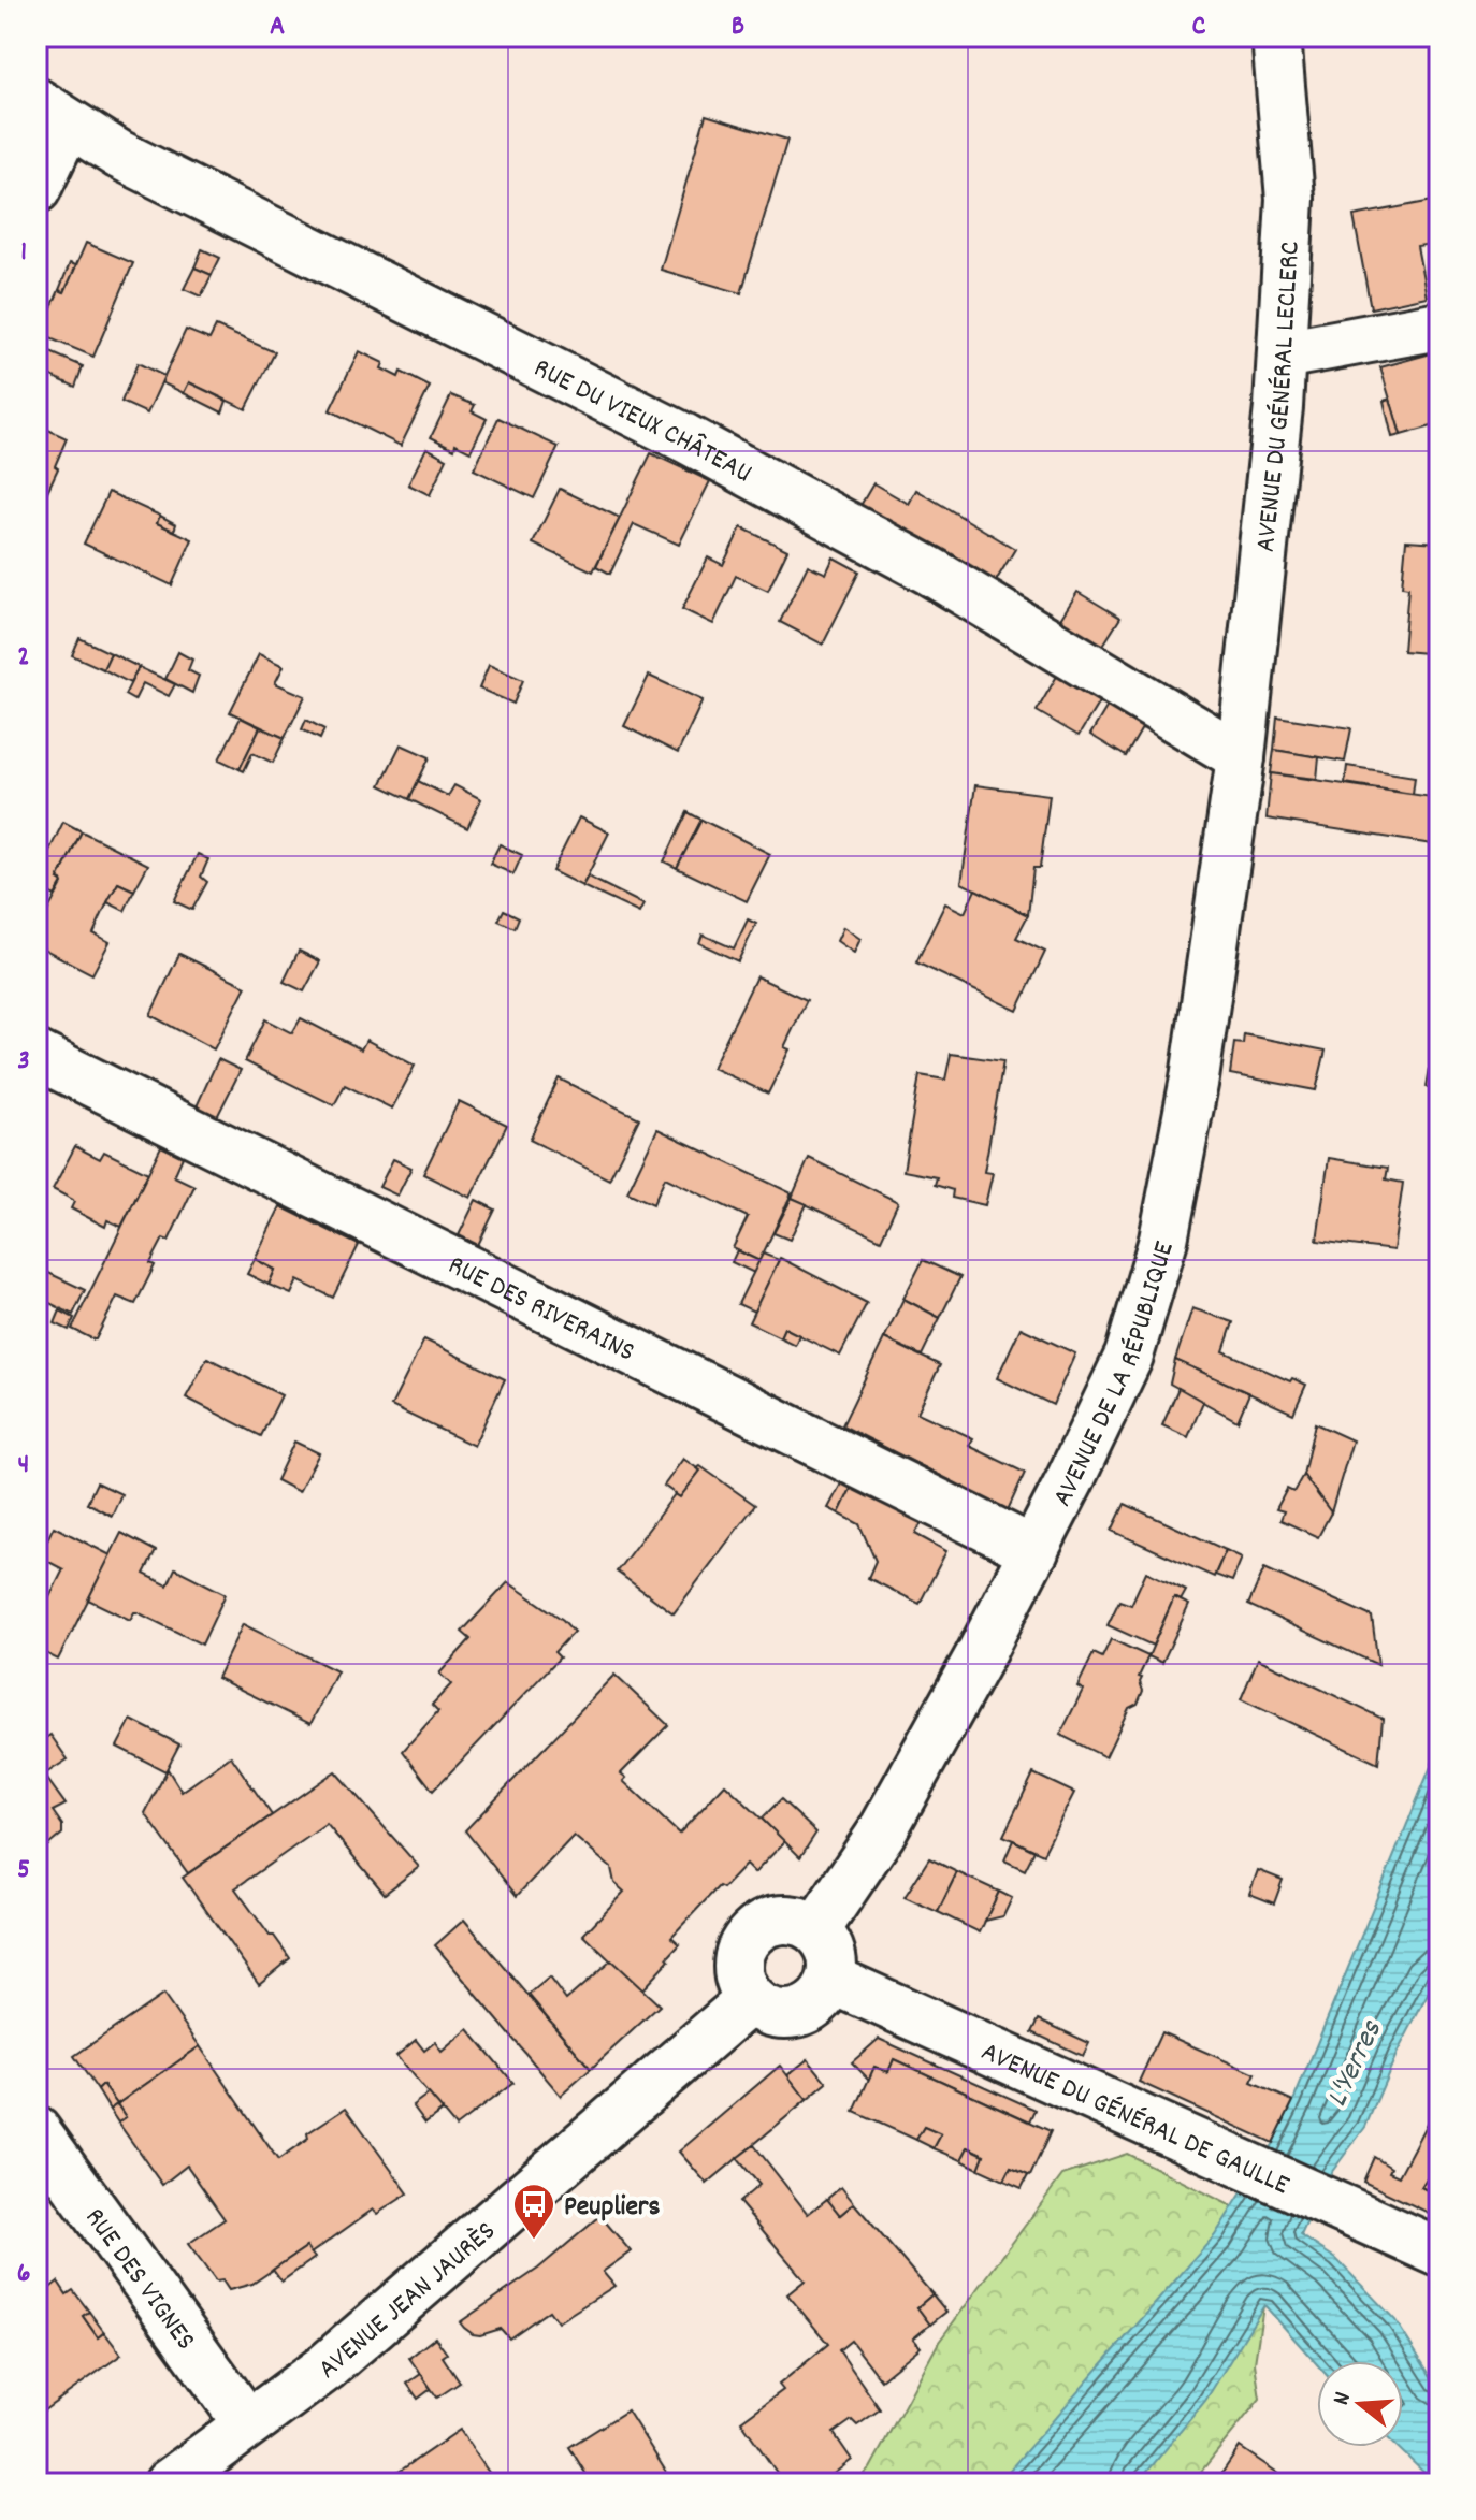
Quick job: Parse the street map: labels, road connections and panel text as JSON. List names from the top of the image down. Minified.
{"streets":{"street":["AVENUE DU GÉNÉRAL LECLERC","RUE DU VIEUX CHÂTEAU","RUE DES RIVERAINS","AVENUE DE LA RÉPUBLIQUE","AVENUE DU GÉNÉRAL DE GAULLE","RUE DES VIGNES","AVENUE JEAN JAURÈS"]},"crossings":[["AVENUE DU GÉNÉRAL LECLERC","RUE DU VIEUX CHÂTEAU"],["AVENUE DU GÉNÉRAL LECLERC","AVENUE DE LA RÉPUBLIQUE"],["RUE DU VIEUX CHÂTEAU","AVENUE DE LA RÉPUBLIQUE"],["RUE DES RIVERAINS","AVENUE DE LA RÉPUBLIQUE"],["AVENUE DE LA RÉPUBLIQUE","AVENUE DU GÉNÉRAL DE GAULLE"],["AVENUE DE LA RÉPUBLIQUE","AVENUE JEAN JAURÈS"],["AVENUE DU GÉNÉRAL DE GAULLE","AVENUE JEAN JAURÈS"],["RUE DES VIGNES","AVENUE JEAN JAURÈS"]],"water":["L'Yerres"],"places":{"bus stop":["Peupliers"]},"north":"left","grid":{"columns":["A","B","C"],"rows":["1","2","3","4","5","6"]}}
